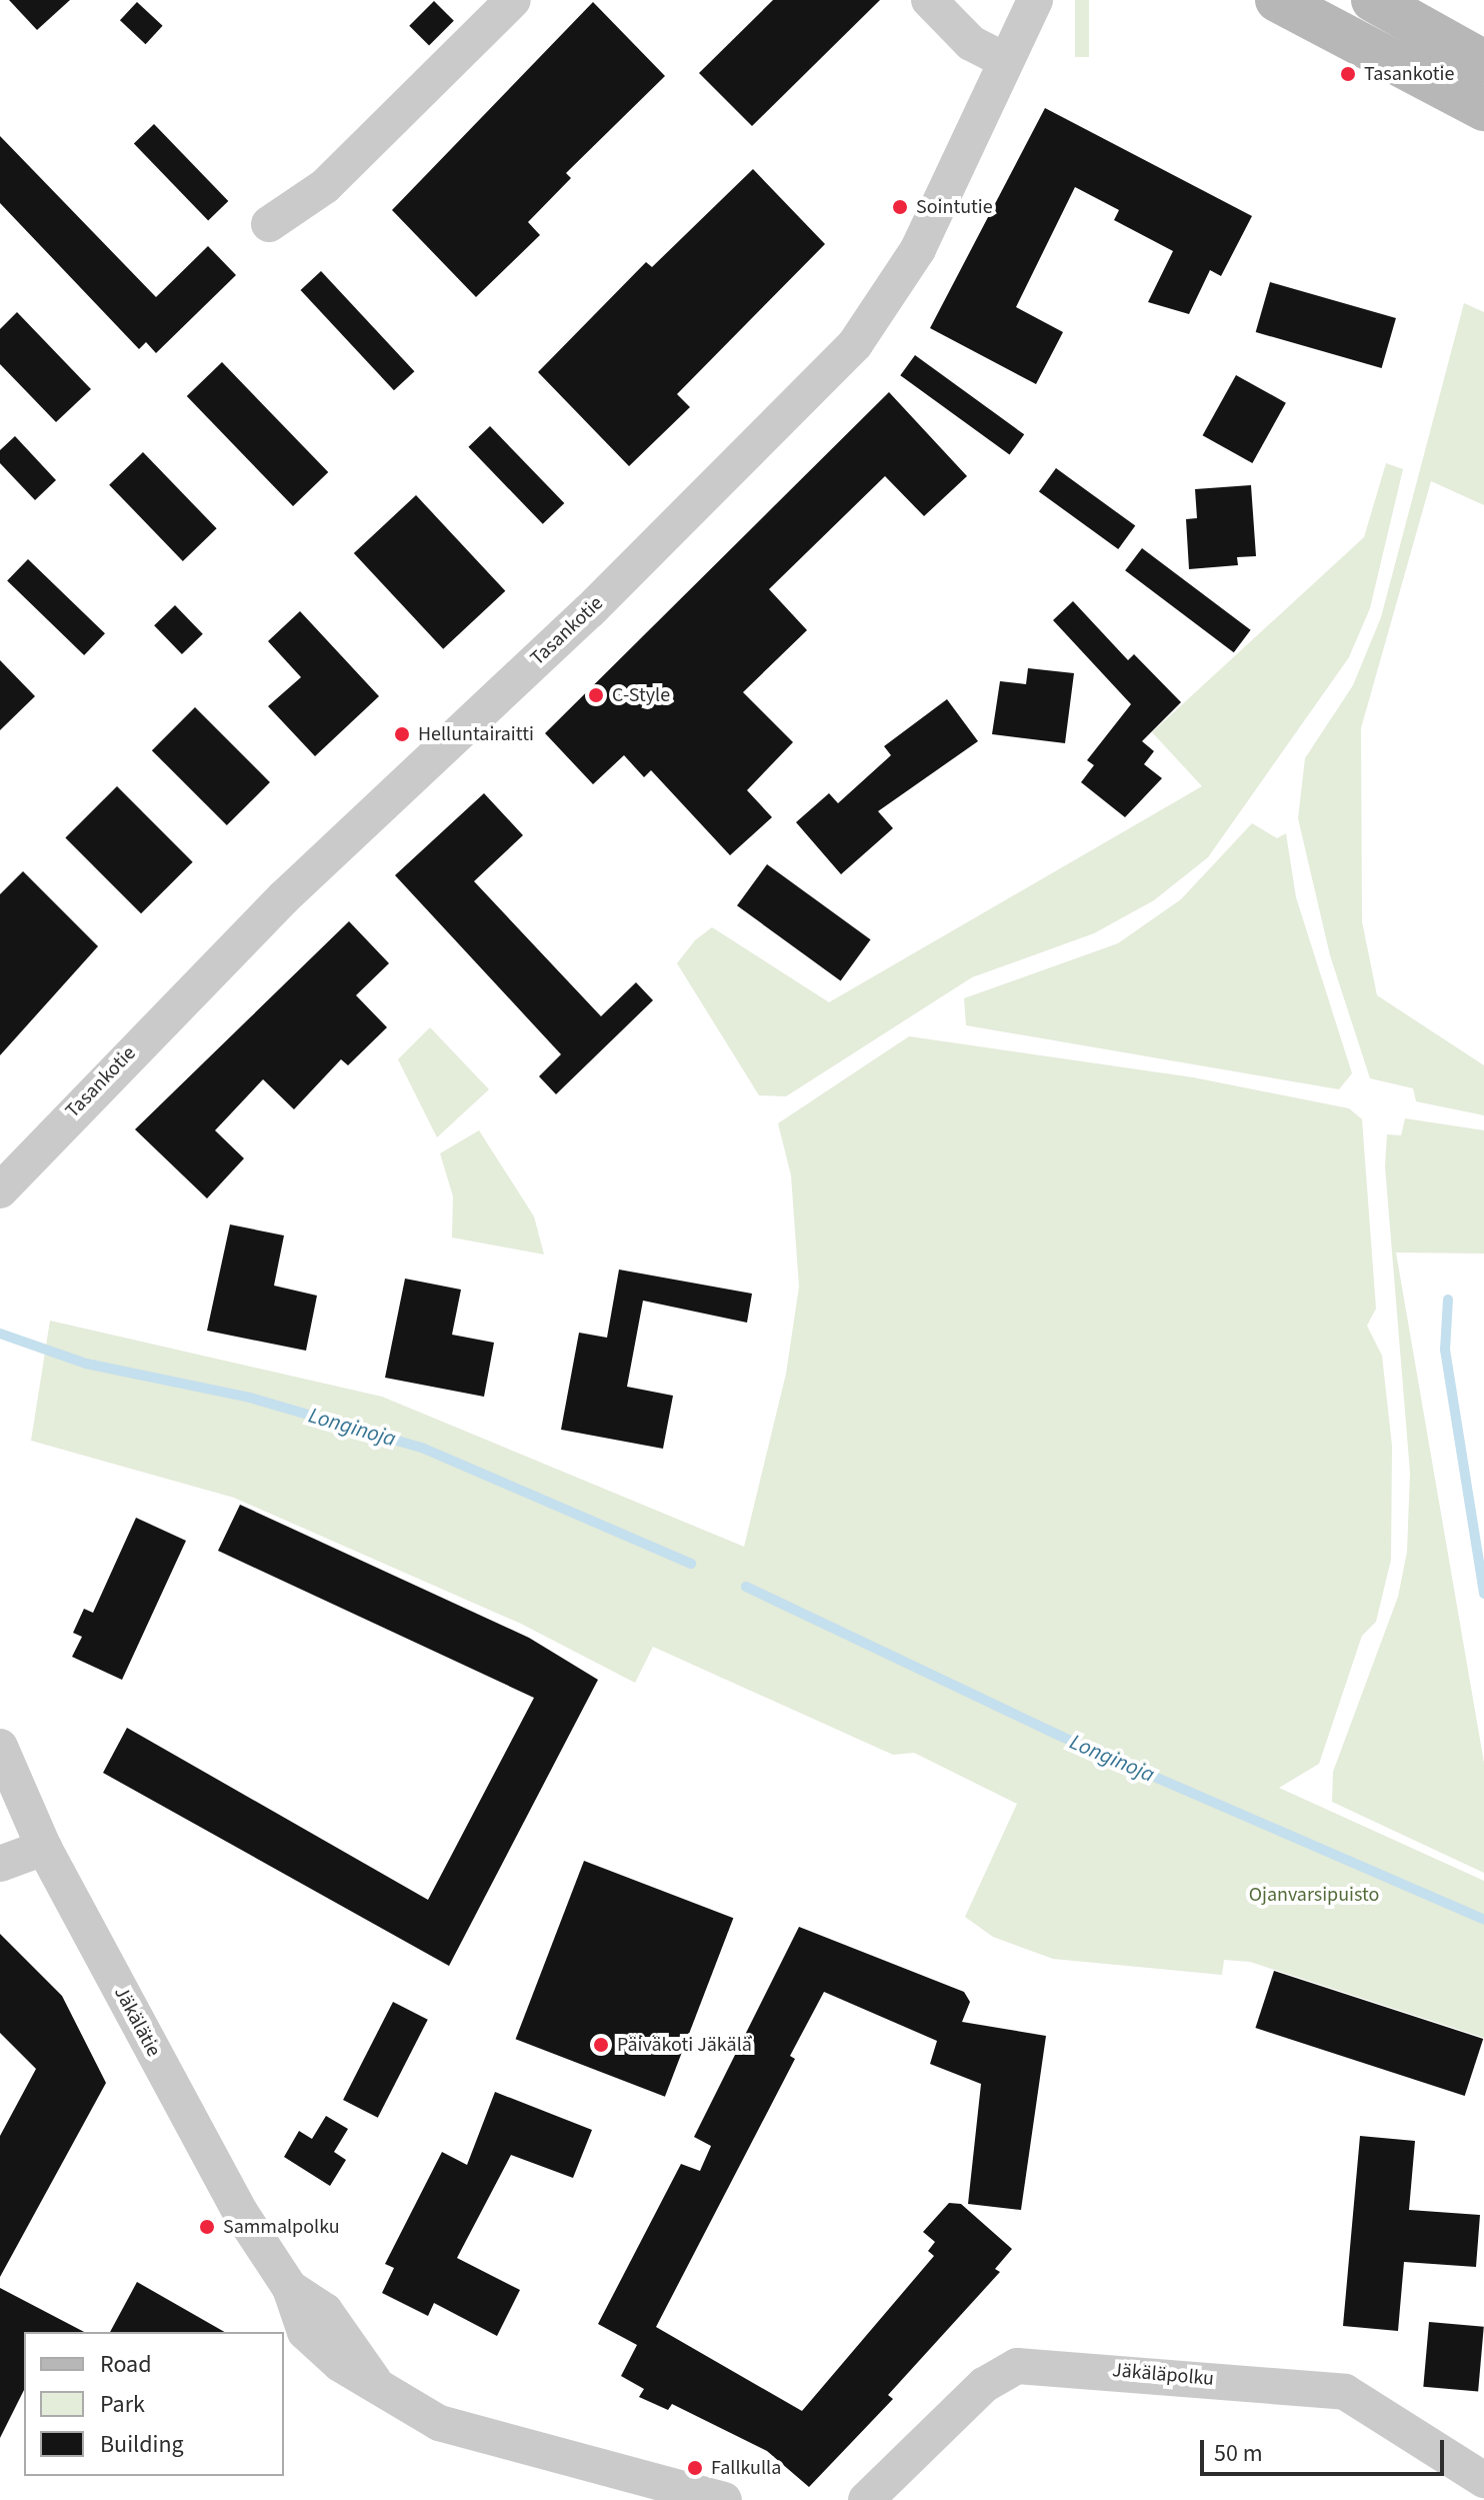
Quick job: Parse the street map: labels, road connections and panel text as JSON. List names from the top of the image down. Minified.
{"streets":{"street":["Tasankotie","Jäkälätie","Jäkäläpolku"]},"water":["Longinoja"],"parks":["Ojanvarsipuisto"],"places":["Tasankotie","Sointutie","C-Style","Helluntairaitti","Päiväkoti Jäkälä","Sammalpolku","Fallkulla"],"legend":["Road","Park","Building"],"scale_bar":"50 m"}
